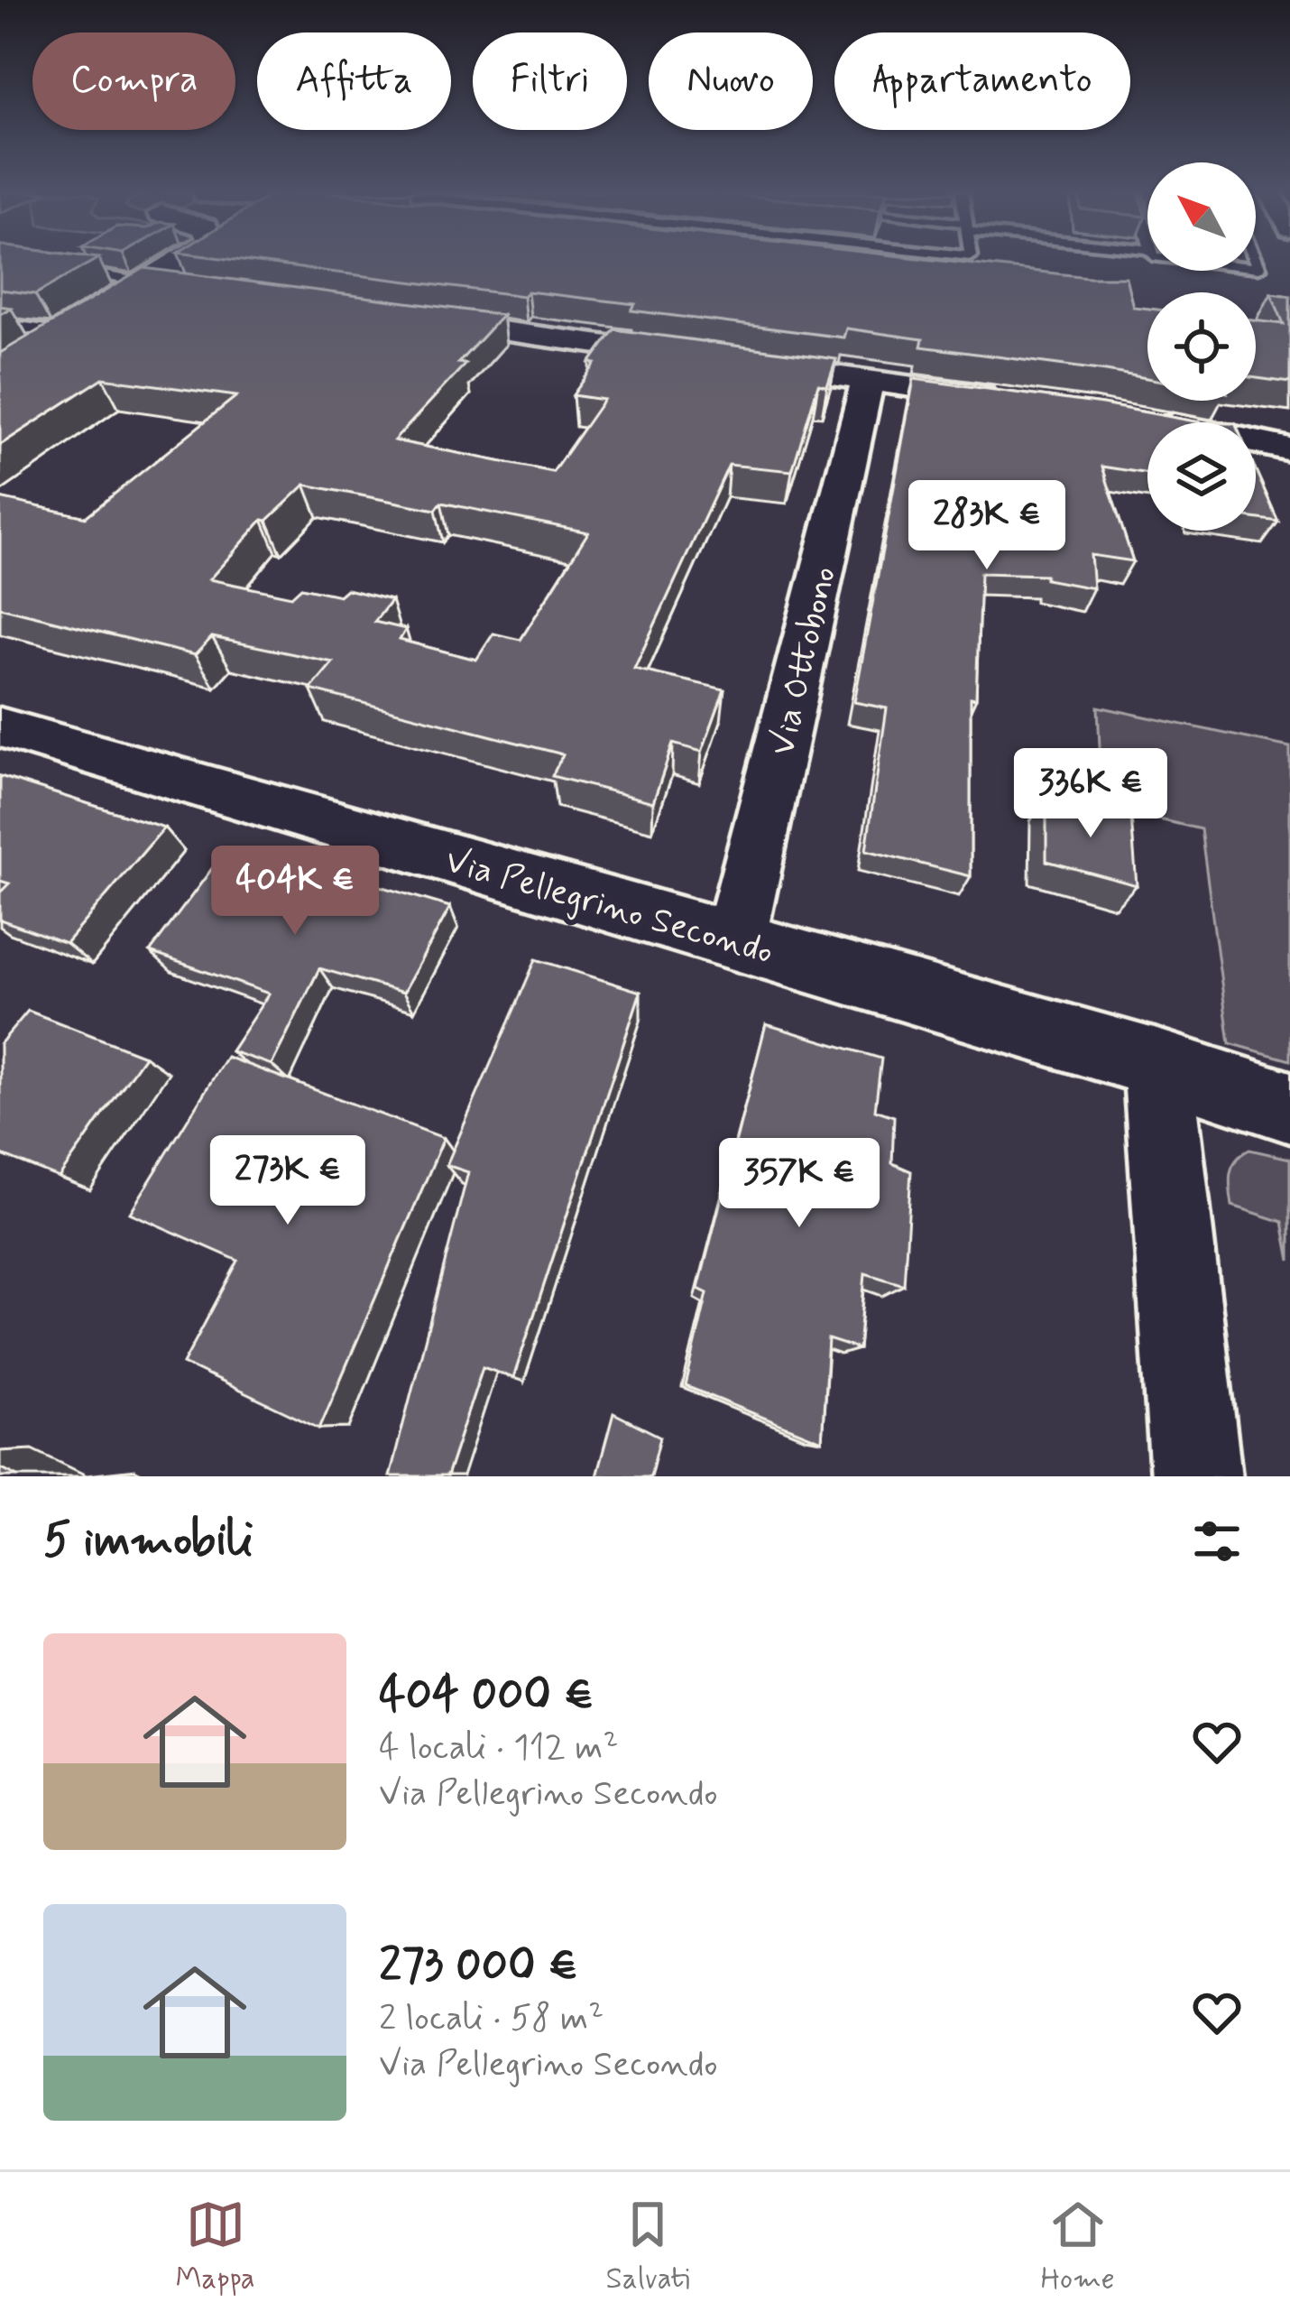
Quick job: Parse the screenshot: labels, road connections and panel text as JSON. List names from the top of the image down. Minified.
{"streets":{"street":["Via Ottobono","Via Pellegrino Secondo"]},"crossings":[["Via Ottobono","Via Pellegrino Secondo"]],"north":"top left","page":{"chip":["Compra","Affitta","Filtri","Nuovo","Appartamento"],"price":["283K €","336K €","404K €","273K €","357K €"],"heading":"5 immobili","list":[{"name":"404 000 €","note":"4 locali · 112 m² · Via Pellegrino Secondo"},{"name":"273 000 €","note":"2 locali · 58 m² · Via Pellegrino Secondo"}],"tabs":["Mappa","Salvati","Home"]}}
